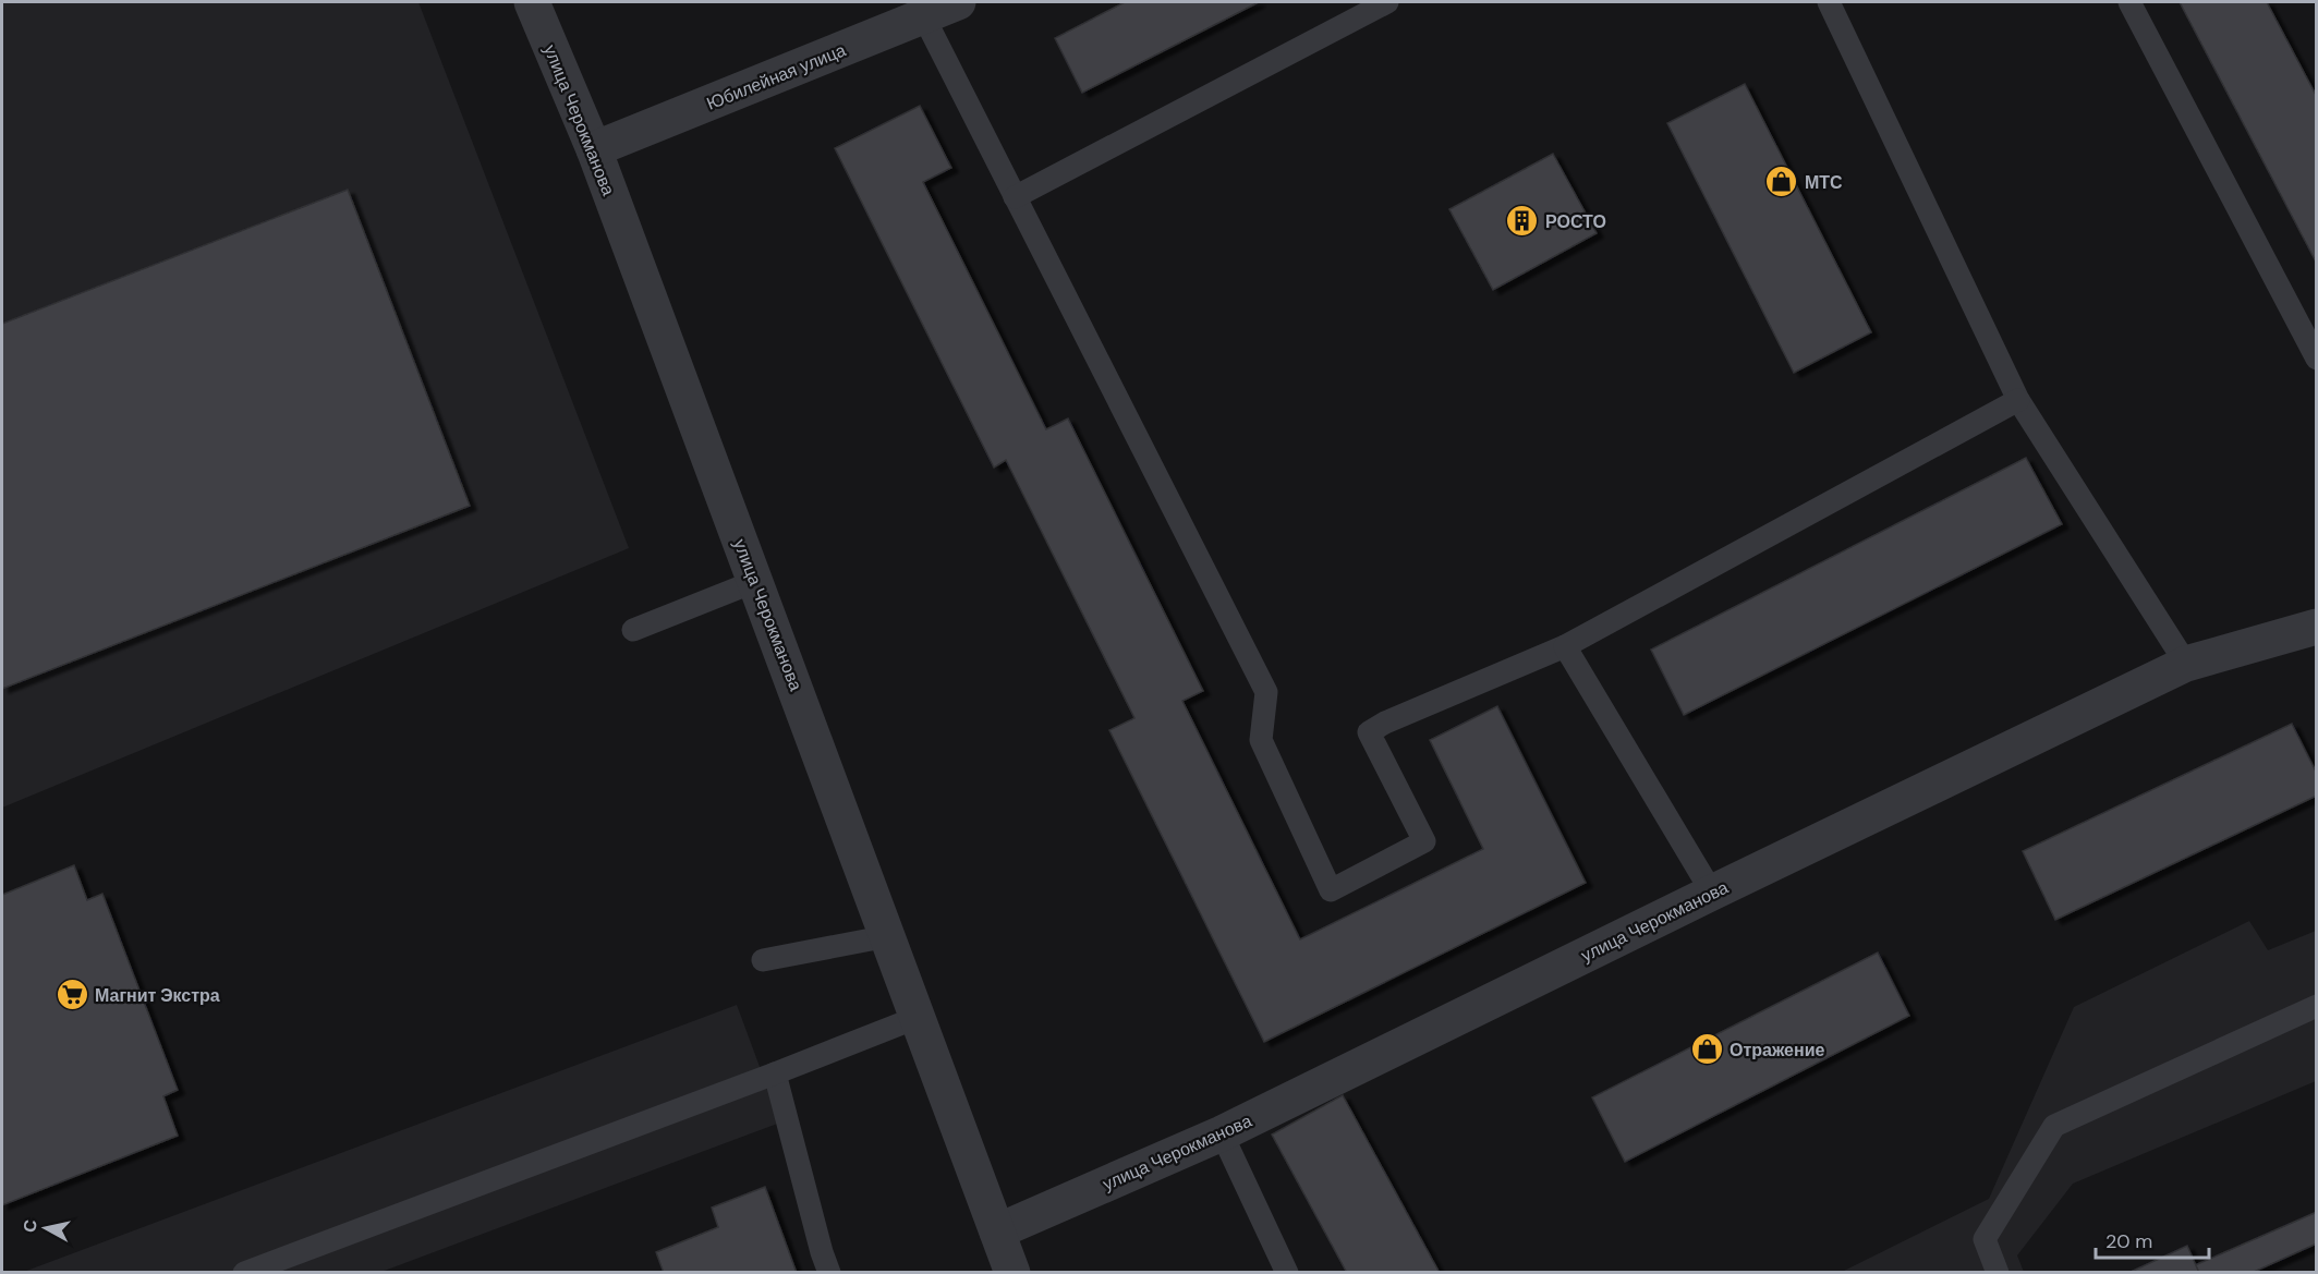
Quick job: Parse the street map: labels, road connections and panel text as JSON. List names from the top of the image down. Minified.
{"streets":{"street":["Юбилейная улица","улица Черокманова"]},"crossings":[["Юбилейная улица","улица Черокманова"]],"places":{"shop":["МТС","Отражение"],"building":["РОСТО"],"supermarket":["Магнит Экстра"]},"scale_bar":"20 m","north":"left"}
